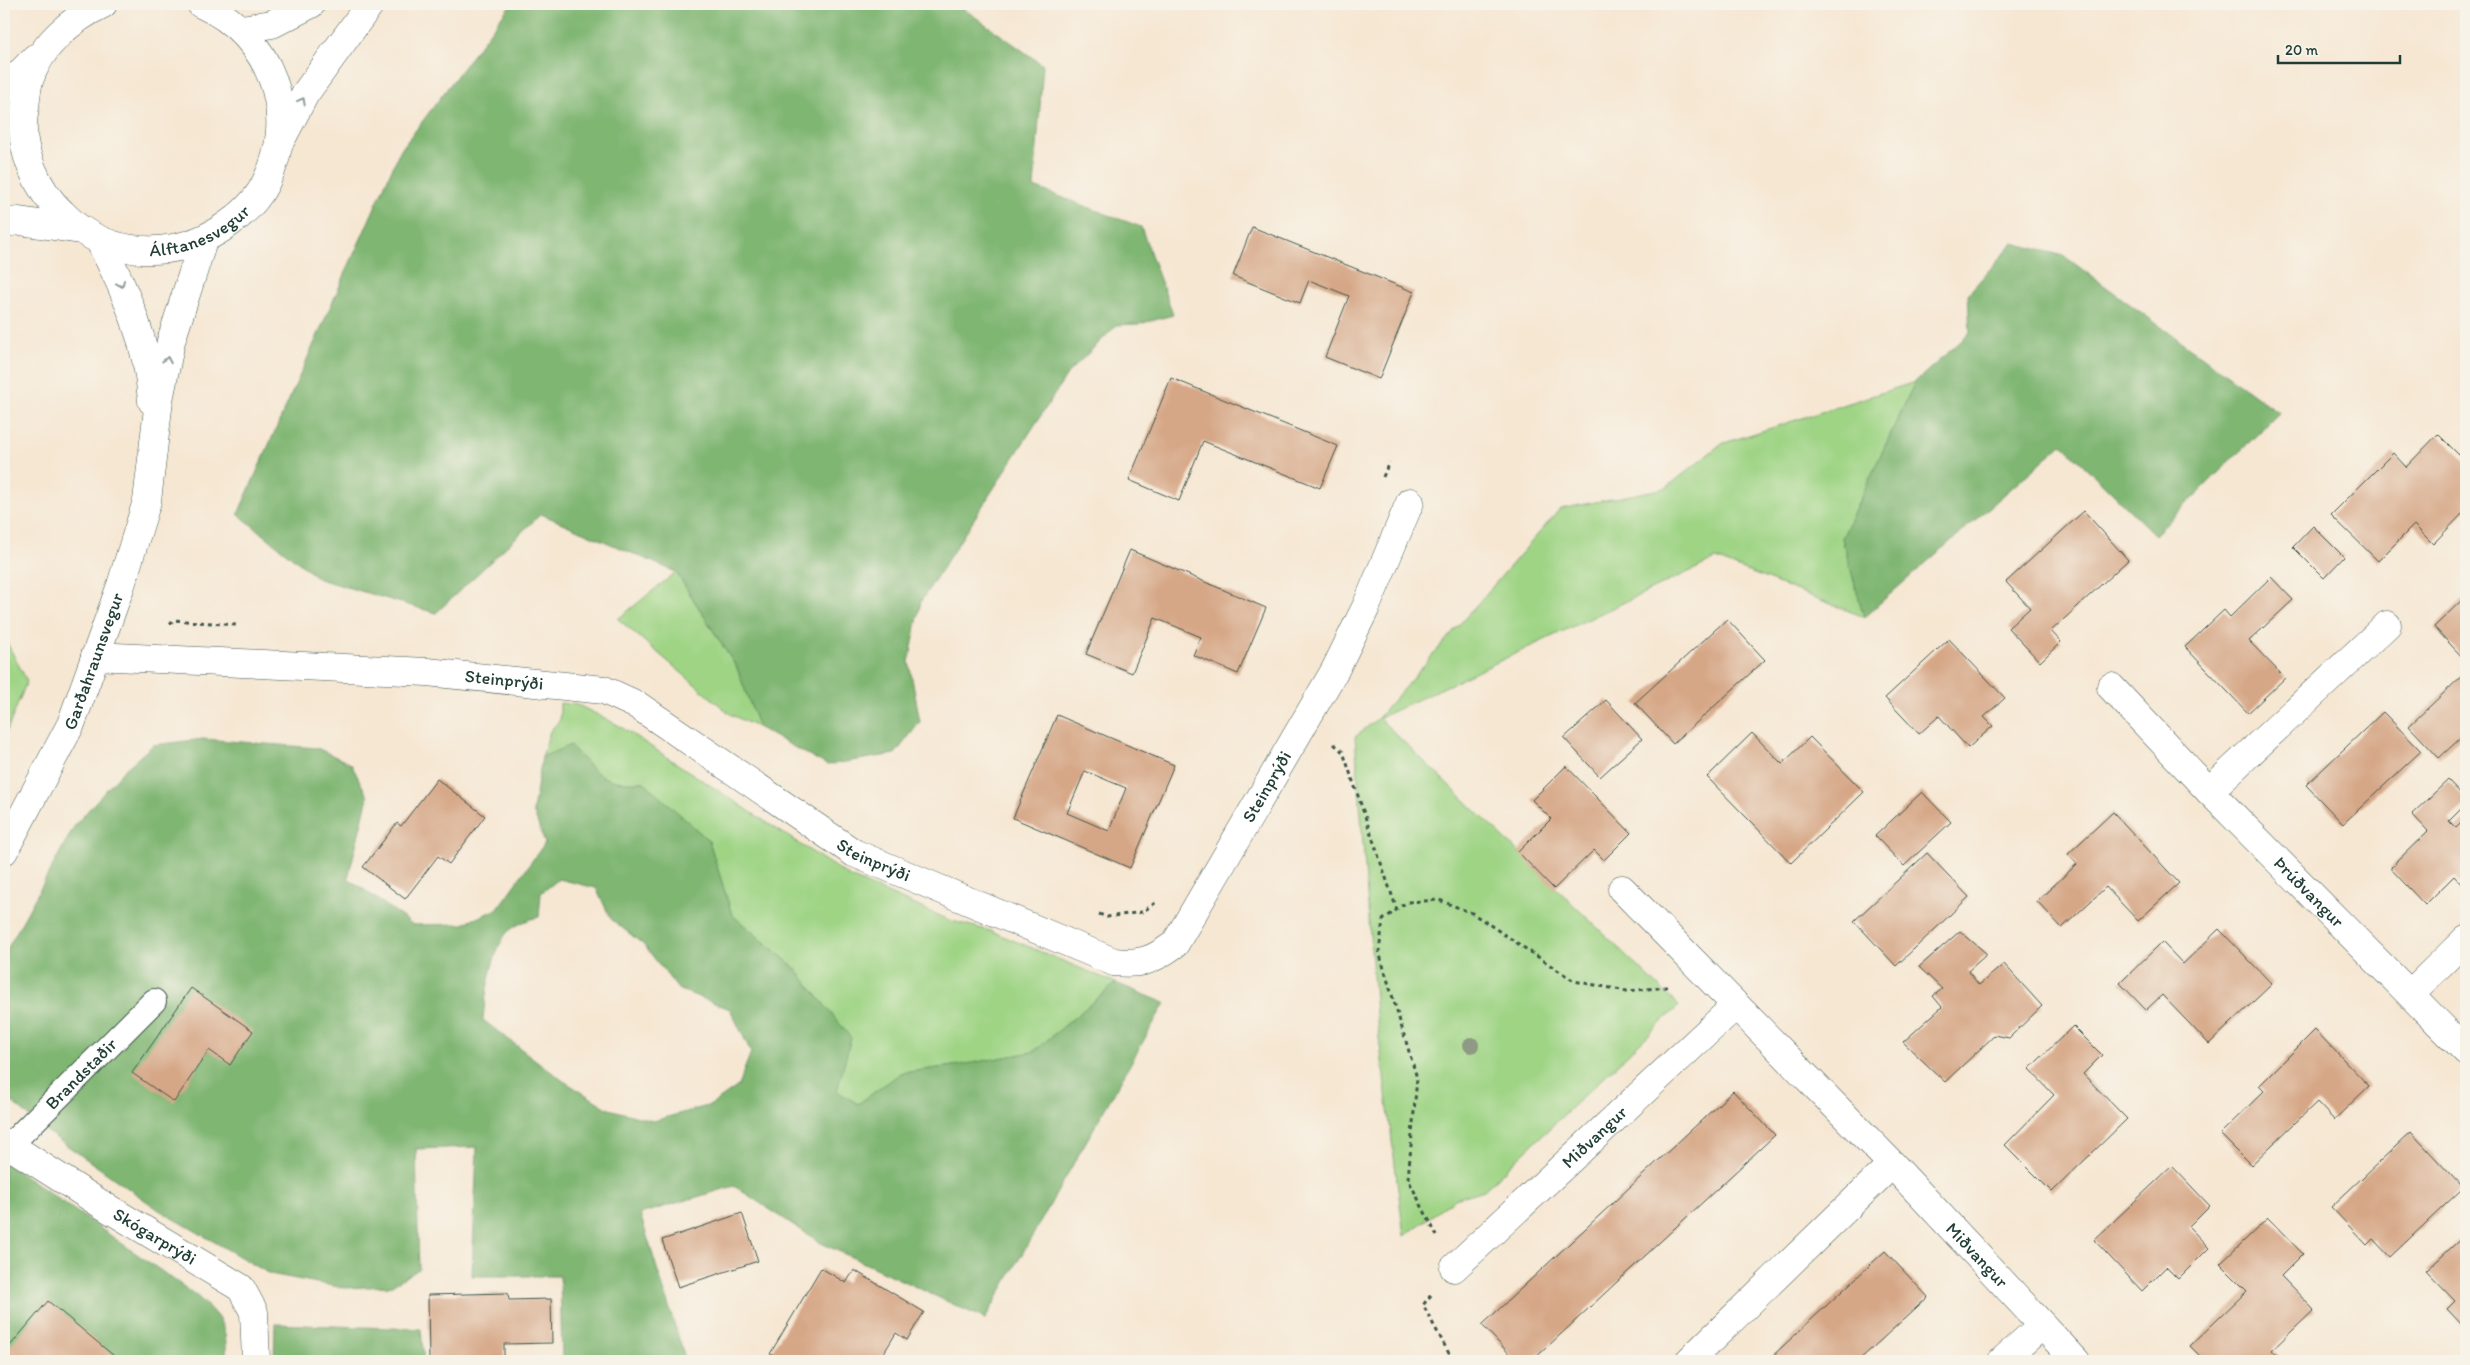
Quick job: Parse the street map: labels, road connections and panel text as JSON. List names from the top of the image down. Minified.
{"streets":{"street":["Álftanesvegur","Garðahraunsvegur","Steinprýði","Þrúðvangur","Miðvangur","Skógarprýði"],"lane":["Brandstaðir"]},"crossings":[["Álftanesvegur","Garðahraunsvegur"],["Garðahraunsvegur","Steinprýði"],["Brandstaðir","Skógarprýði"]],"scale_bar":"20 m"}
